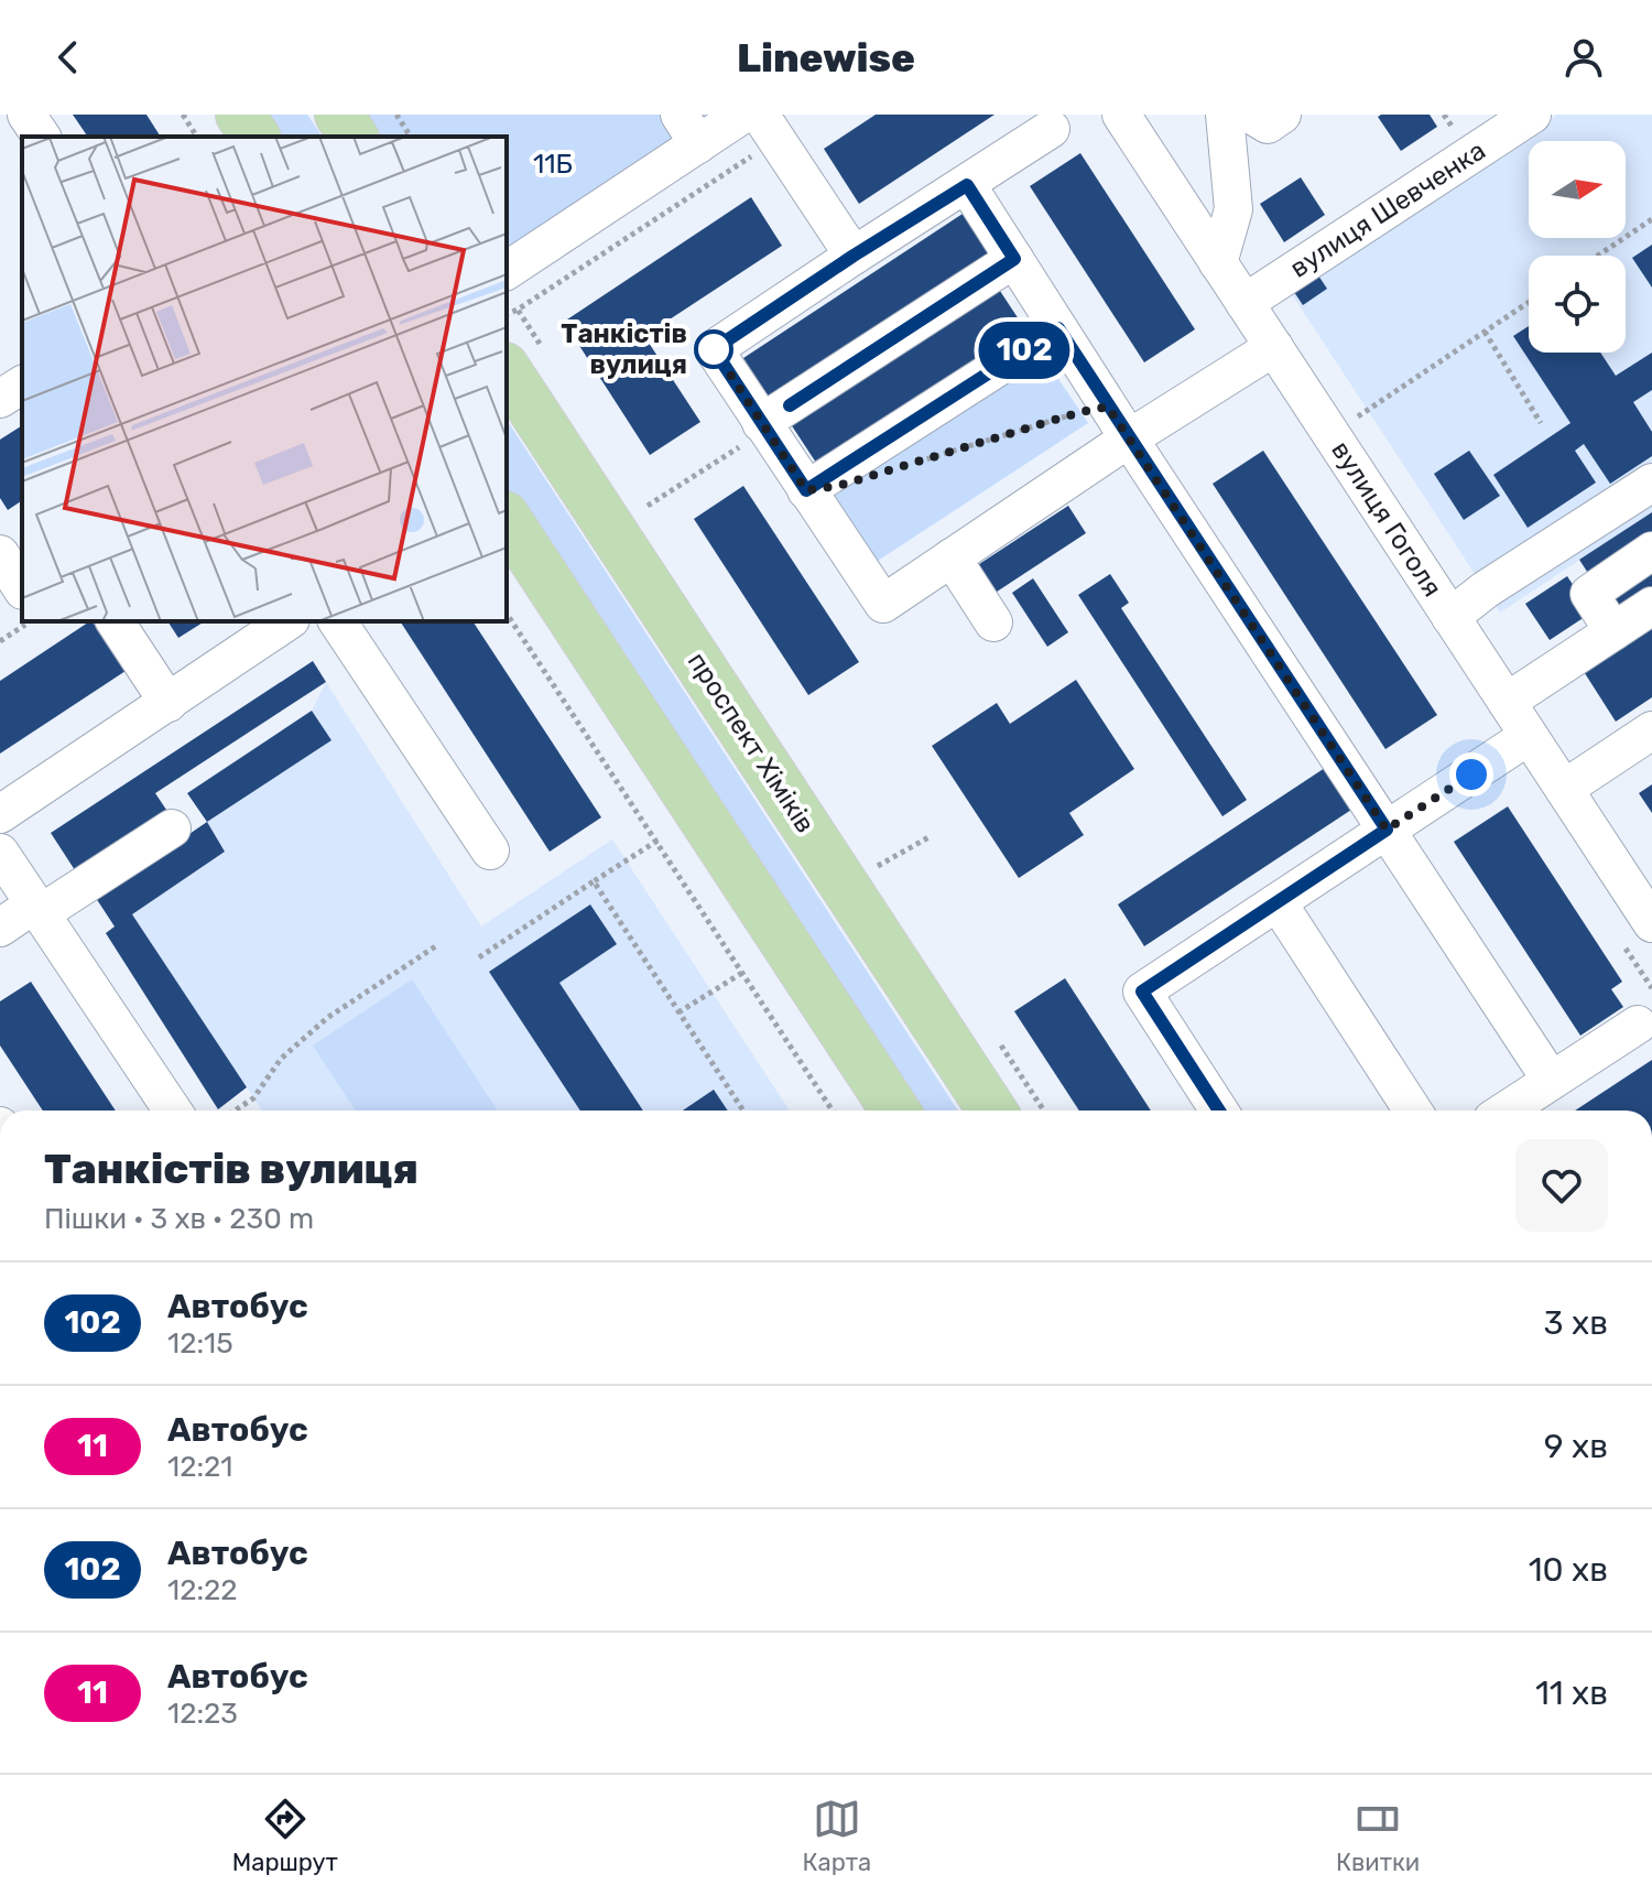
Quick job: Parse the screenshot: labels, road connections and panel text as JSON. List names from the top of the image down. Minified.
{"streets":{"main road":["проспект Хіміків"],"street":["вулиця Шевченка","вулиця Гоголя"]},"crossings":[["вулиця Шевченка","вулиця Гоголя"]],"parks":["11Б"],"places":["Танкістів вулиця"],"lines":["bus line 102"],"north":"right","page":{"header":"Linewise","on_map":"102","heading":["Танкістів вулиця","Пішки · 3 хв · 230 m"],"list":[{"mark":"102","name":"Автобус","note":"12:15","value":"3 хв"},{"mark":"11","name":"Автобус","note":"12:21","value":"9 хв"},{"mark":"102","name":"Автобус","note":"12:22","value":"10 хв"},{"mark":"11","name":"Автобус","note":"12:23","value":"11 хв"}],"tabs":["Маршрут","Карта","Квитки"]}}
